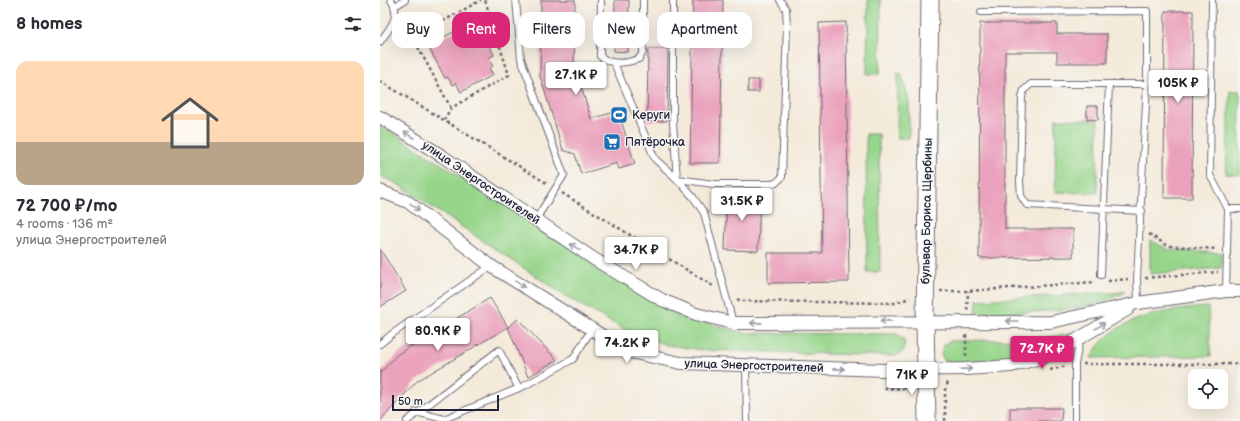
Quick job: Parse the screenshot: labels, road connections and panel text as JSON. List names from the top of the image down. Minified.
{"streets":{"street":["улица Энергостроителей","бульвар Бориса Щербины"]},"crossings":[["улица Энергостроителей","бульвар Бориса Щербины"]],"places":{"sports":["Керуги"],"supermarket":["Пятёрочка"]},"scale_bar":"50 m","page":{"heading":"8 homes","chip":["Buy","Rent","Filters","New","Apartment"],"list":[{"name":"72 700 ₽/mo","note":"4 rooms · 136 m² · улица Энергостроителей"}],"price":["27.1K ₽","105K ₽","31.5K ₽","34.7K ₽","80.9K ₽","74.2K ₽","72.7K ₽","71K ₽"],"scale":"50 m"}}
